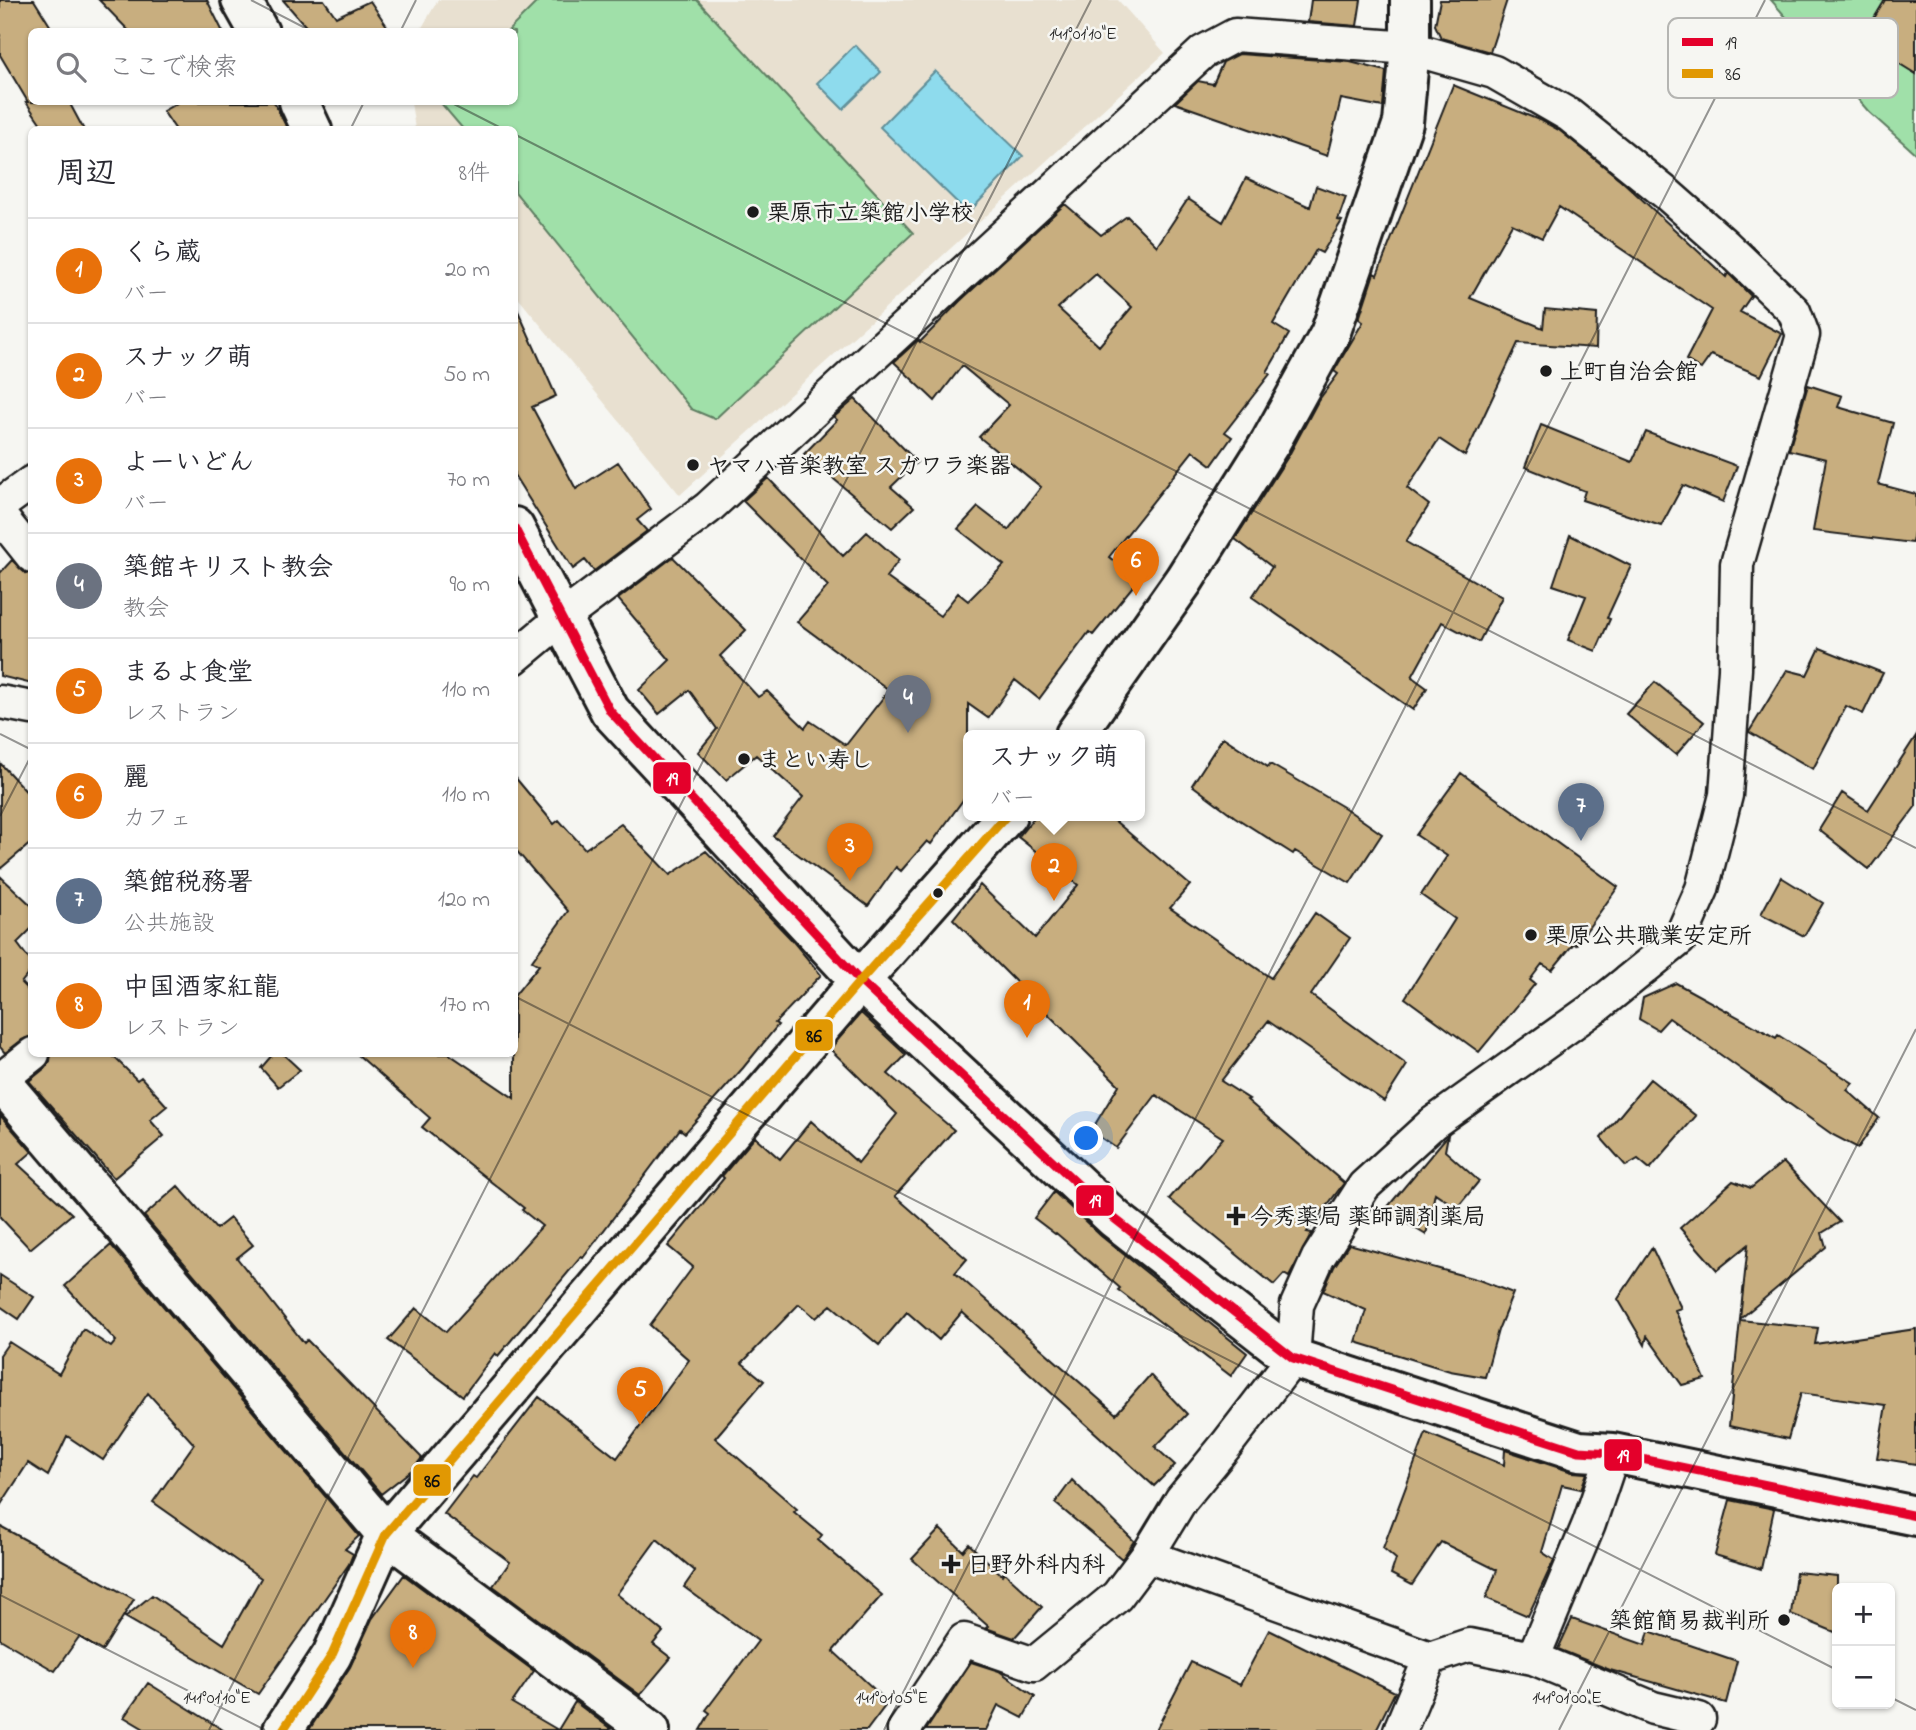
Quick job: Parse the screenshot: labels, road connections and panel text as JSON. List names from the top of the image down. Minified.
{"places":{"other":["栗原市立築館小学校","上町自治会館","ヤマハ音楽教室 スガワラ楽器","まとい寿し","栗原公共職業安定所","築館簡易裁判所"],"health":["今秀薬局 薬師調剤薬局","日野外科内科"]},"lines":["transit line 19","transit line 86"],"legend":["19","86"],"page":{"search":"ここで検索","heading":["周辺","8件"],"list":[{"mark":"1","name":"くら蔵","note":"バー","value":"20 m"},{"mark":"2","name":"スナック萌","note":"バー","value":"50 m"},{"mark":"3","name":"よーいどん","note":"バー","value":"70 m"},{"mark":"4","name":"築館キリスト教会","note":"教会","value":"90 m"},{"mark":"5","name":"まるよ食堂","note":"レストラン","value":"110 m"},{"mark":"6","name":"麗","note":"カフェ","value":"110 m"},{"mark":"7","name":"築館税務署","note":"公共施設","value":"120 m"},{"mark":"8","name":"中国酒家紅龍","note":"レストラン","value":"170 m"}],"pins":["6","4","7","3","2","1","5","8"],"popup":["スナック萌","バー"],"map_buttons":["+","−"]},"coordinates":["141°01'10\"E","141°01'05\"E","141°01'00\"E"]}
